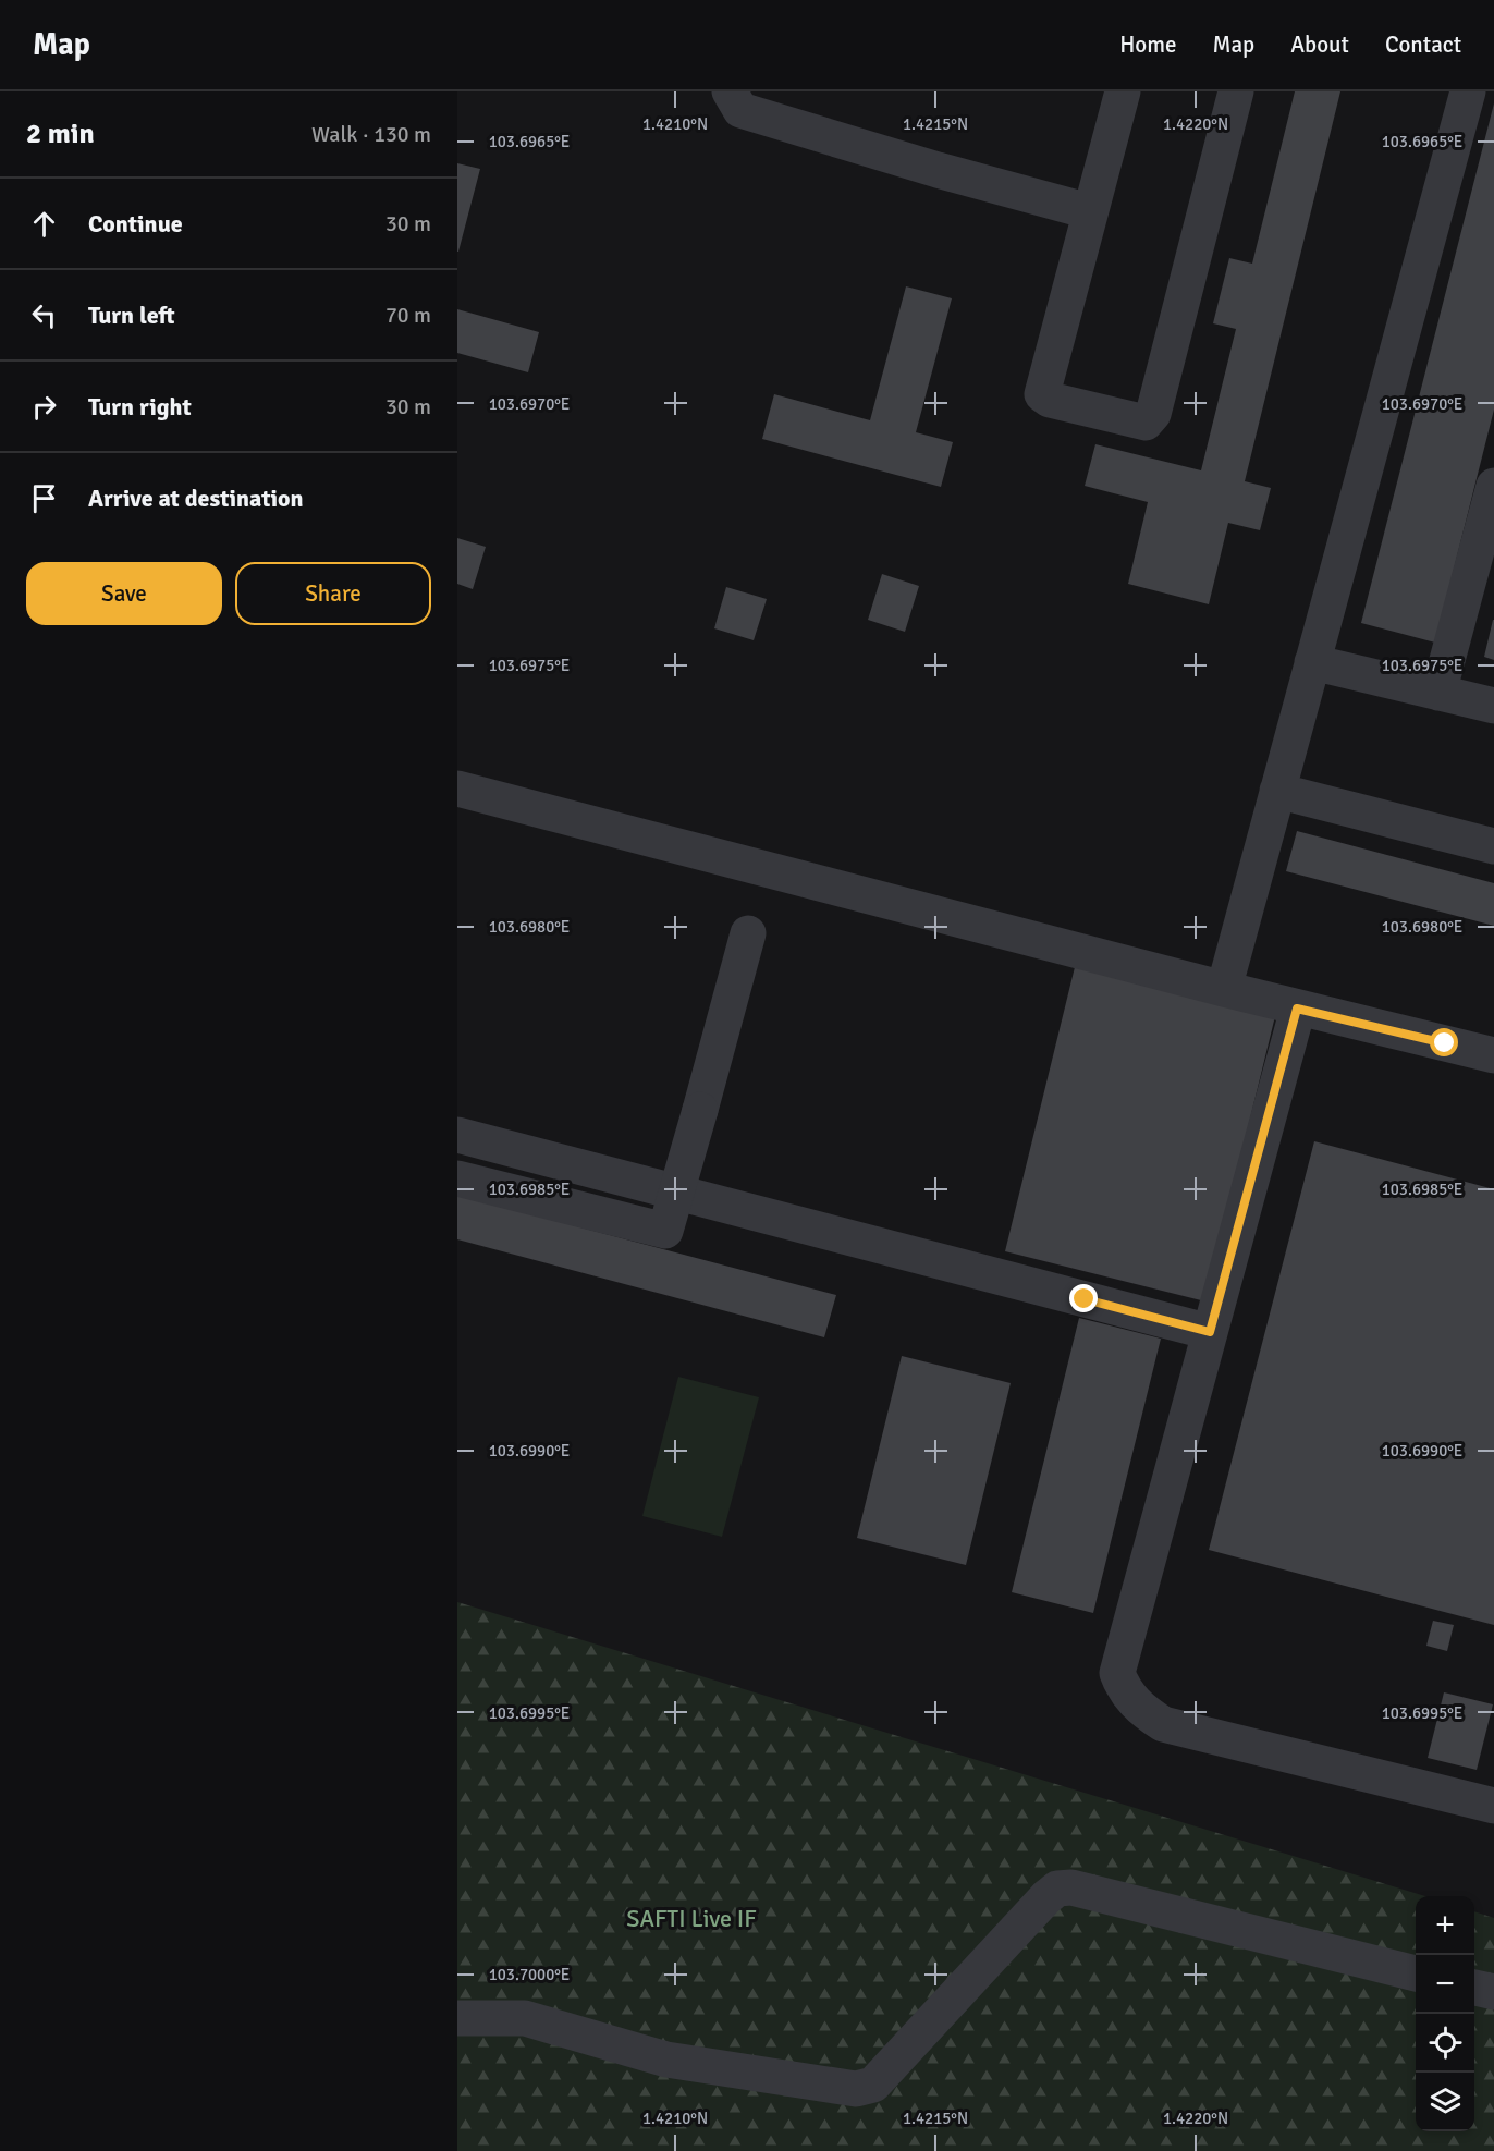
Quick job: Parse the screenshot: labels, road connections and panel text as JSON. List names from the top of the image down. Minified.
{"parks":["SAFTI Live IF"],"page":{"header":"Map","nav":["Home","Map","About","Contact"],"heading":["2 min","Walk · 130 m"],"list":[["Continue","30 m"],["Turn left","70 m"],["Turn right","30 m"],"Arrive at destination"],"buttons":["Save","Share"],"map_buttons":["+","−"]},"coordinates":["1.4210°N","1.4215°N","1.4220°N","103.6965°E","103.6970°E","103.6975°E","103.6980°E","103.6985°E","103.6990°E","103.6995°E","103.7000°E"]}
